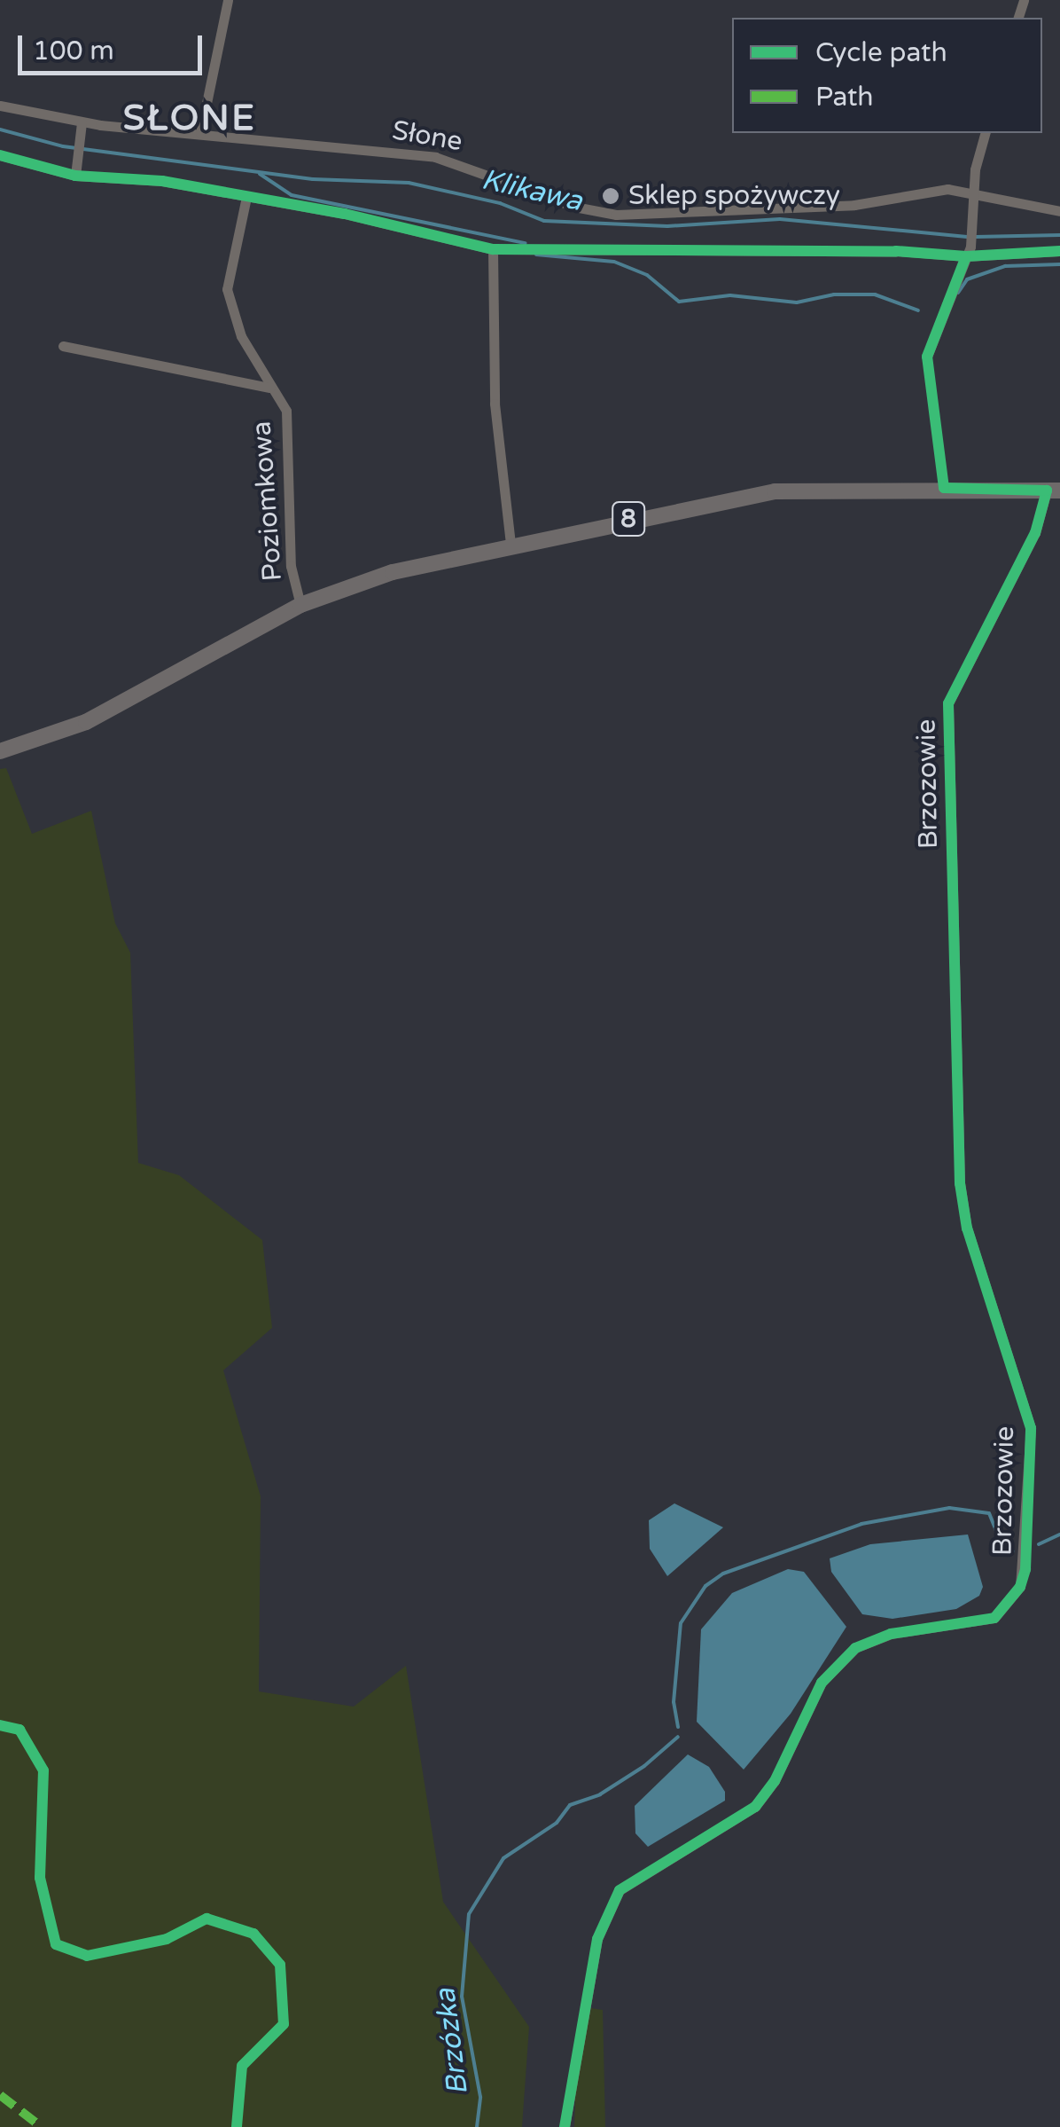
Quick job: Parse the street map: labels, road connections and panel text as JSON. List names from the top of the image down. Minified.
{"streets":{"highway":["8"],"street":["Słone","Poziomkowa","Brzozowie"]},"crossings":[["Poziomkowa","8"],["8","Brzozowie"]],"districts":["SŁONE"],"water":["Klikawa","Brzózka"],"places":["Sklep spożywczy"],"legend":["Cycle path","Path"],"scale_bar":"100 m"}
